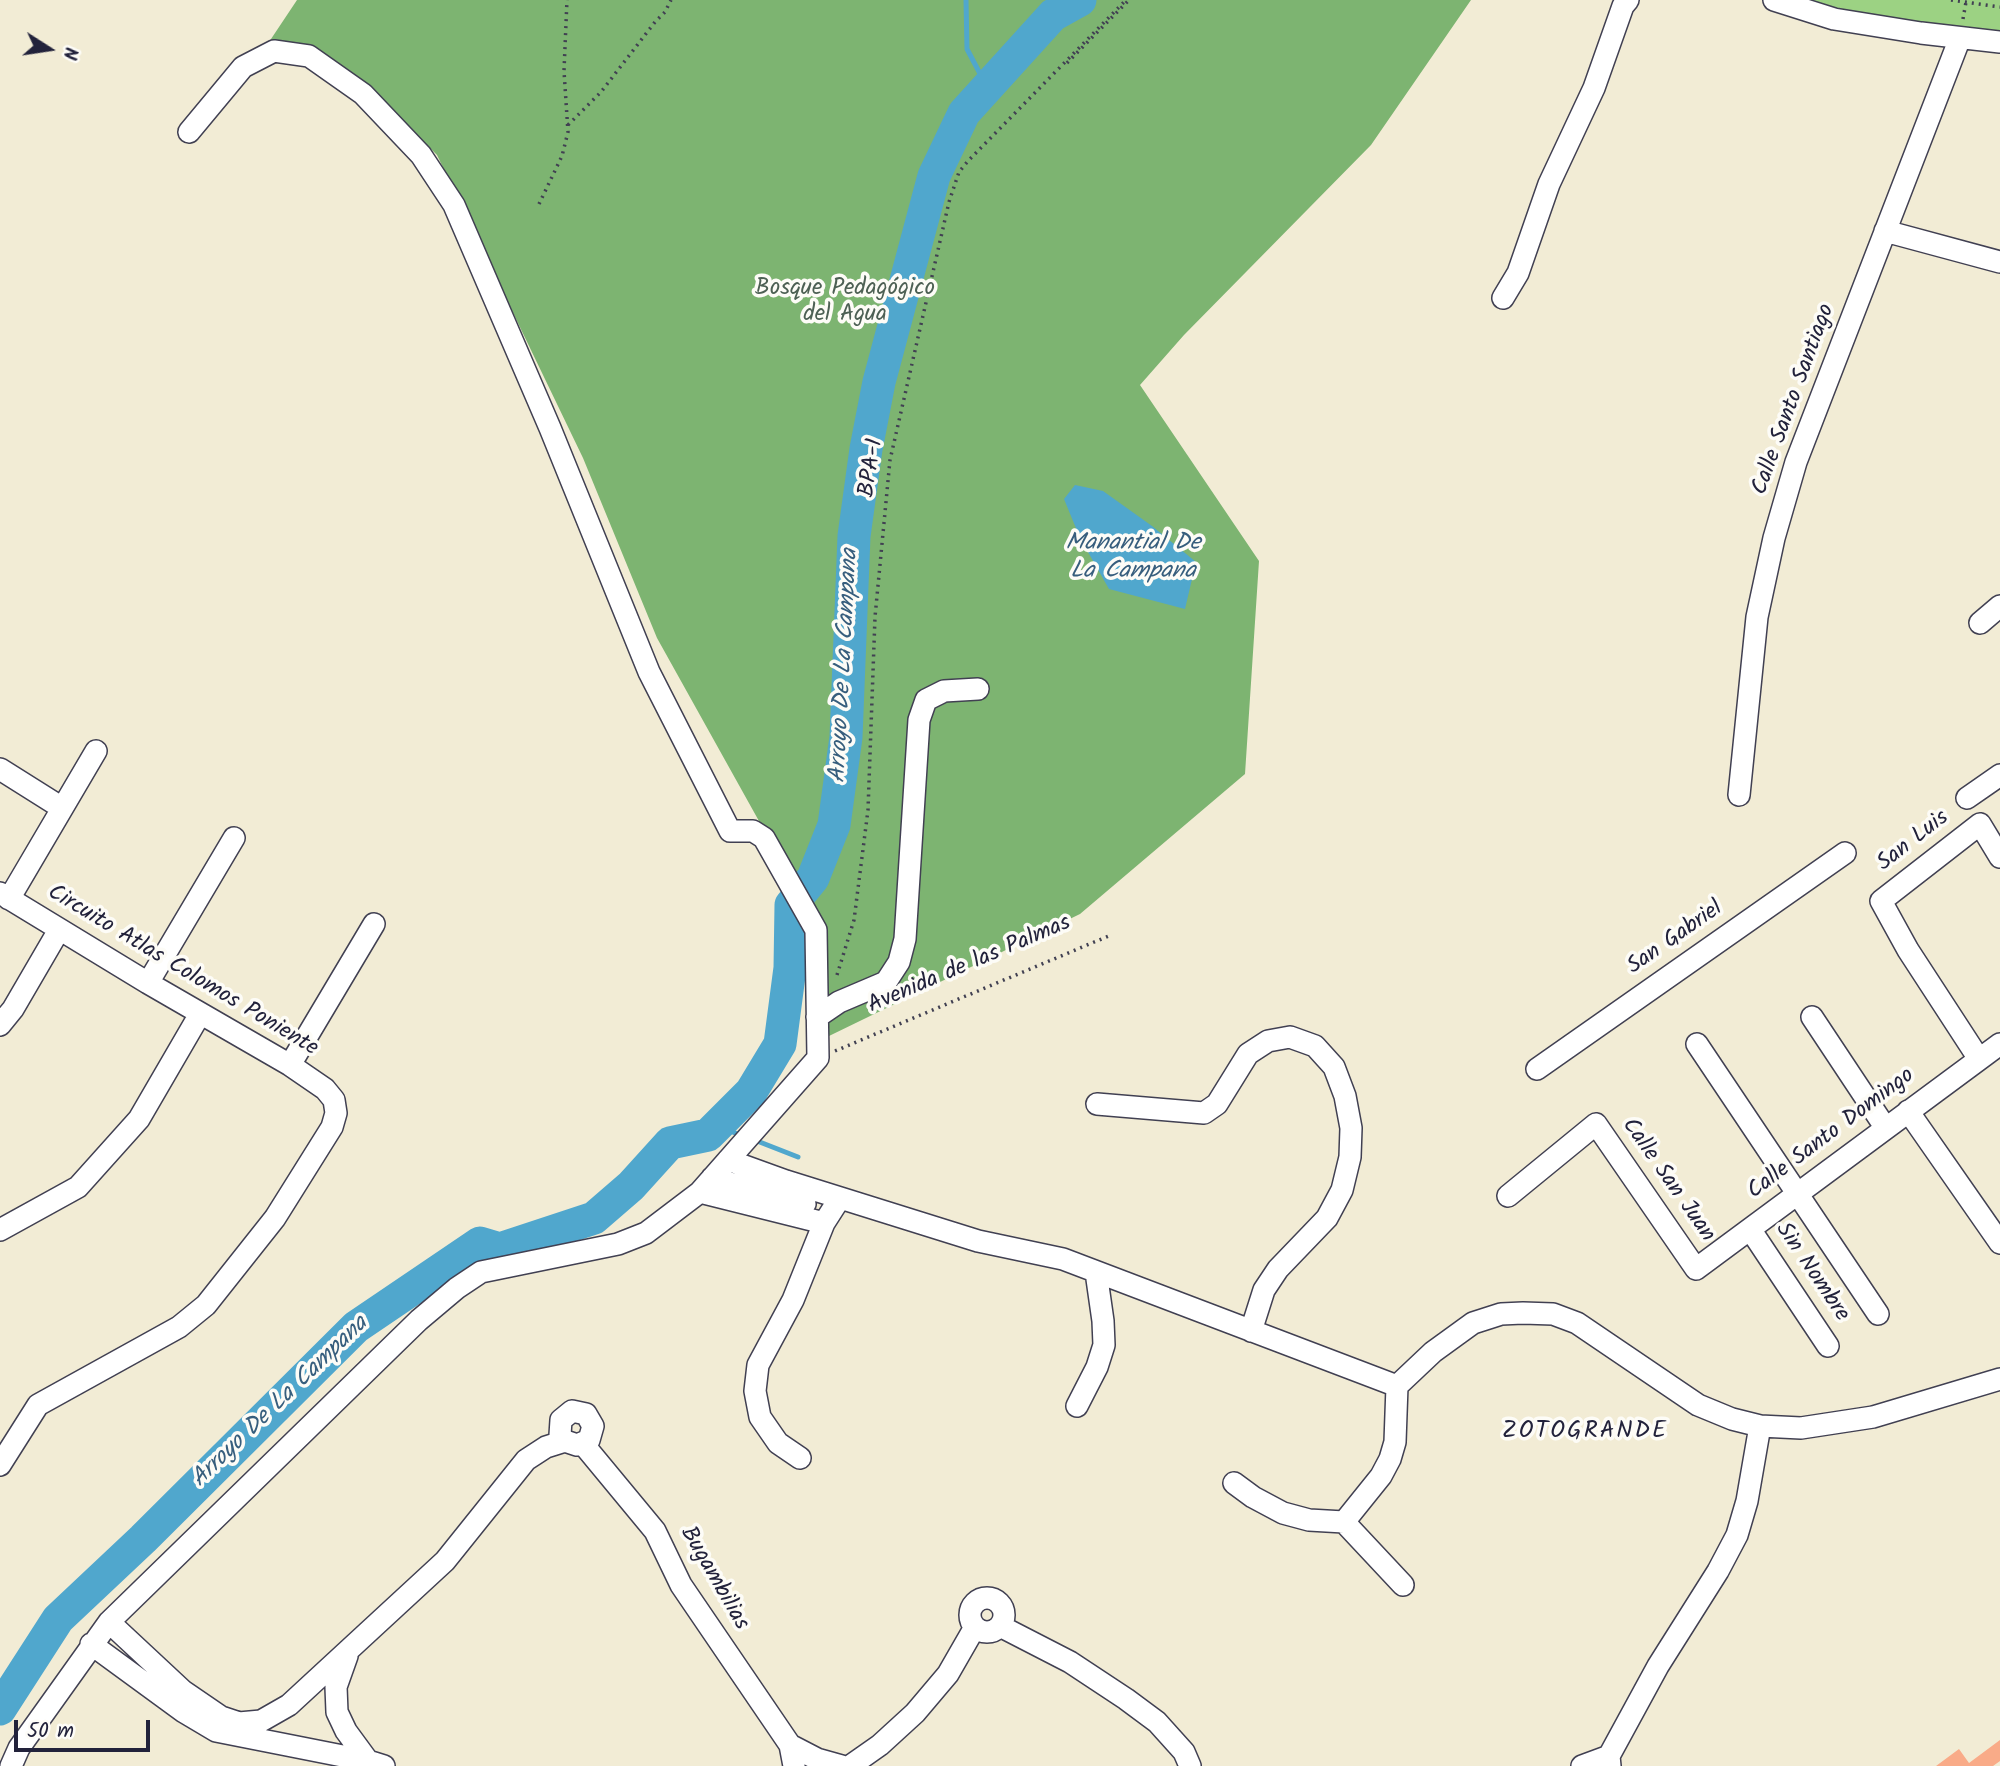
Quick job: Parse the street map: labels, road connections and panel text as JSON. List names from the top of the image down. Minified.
{"streets":{"street":["Calle Santo Santiago","San Luis","San Gabriel","Circuito Atlas Colomos Poniente","Calle Santo Domingo","Calle San Juan","Sin Nombre","Bugambilias"],"path":["Avenida de las Palmas"]},"crossings":[["San Luis","Calle Santo Domingo"],["Calle Santo Domingo","Calle San Juan"],["Calle Santo Domingo","Sin Nombre"]],"districts":["ZOTOGRANDE"],"water":["Manantial De La Campana","Arroyo De La Campana"],"parks":["Bosque Pedagógico del Agua"],"scale_bar":"50 m","north":"right"}
